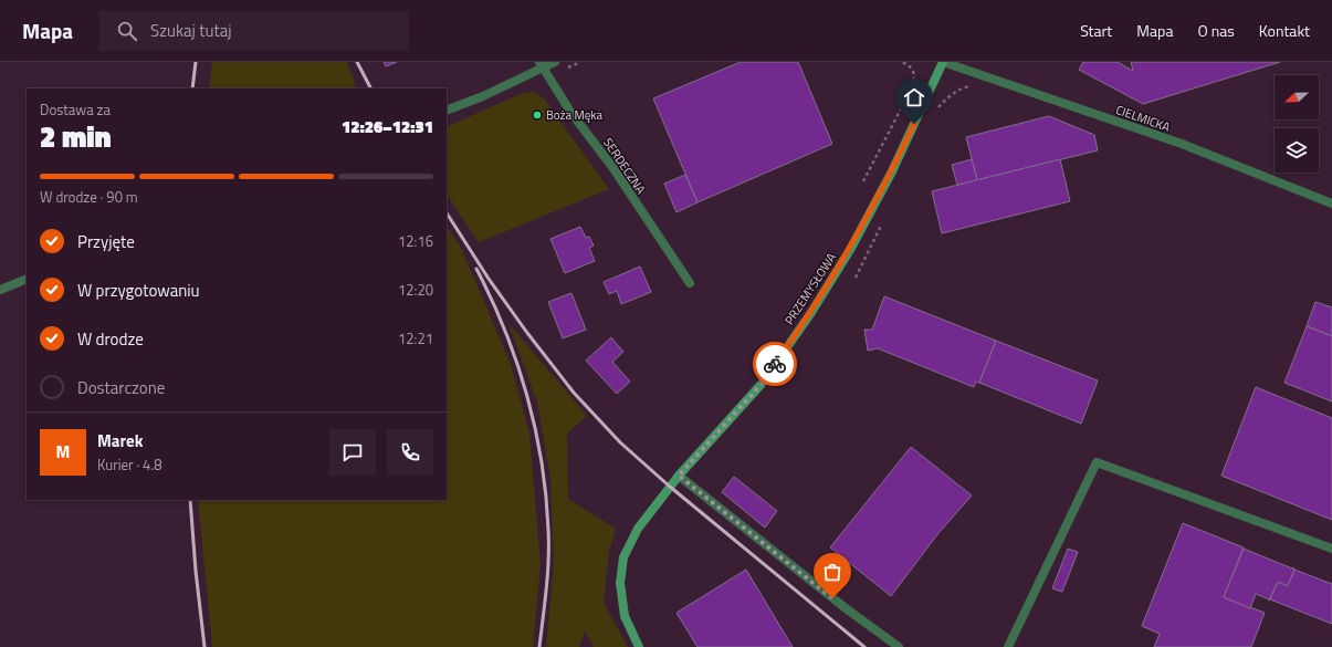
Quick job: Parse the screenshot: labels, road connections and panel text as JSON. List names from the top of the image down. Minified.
{"streets":{"street":["CIELMICKA","SERDECZNA","PRZEMYSŁOWA"]},"crossings":[["CIELMICKA","PRZEMYSŁOWA"]],"places":["Boża Męka"],"north":"left","page":{"header":"Mapa","search":"Szukaj tutaj","nav":["Start","Mapa","O nas","Kontakt"],"heading":["2 min","Dostawa za","12:26–12:31"],"panel":["Marek","Kurier · 4.8"],"bar":"W drodze · 90 m","list":[["Przyjęte","12:16"],["W przygotowaniu","12:20"],["W drodze","12:21"],"Dostarczone"],"round":"M"}}
